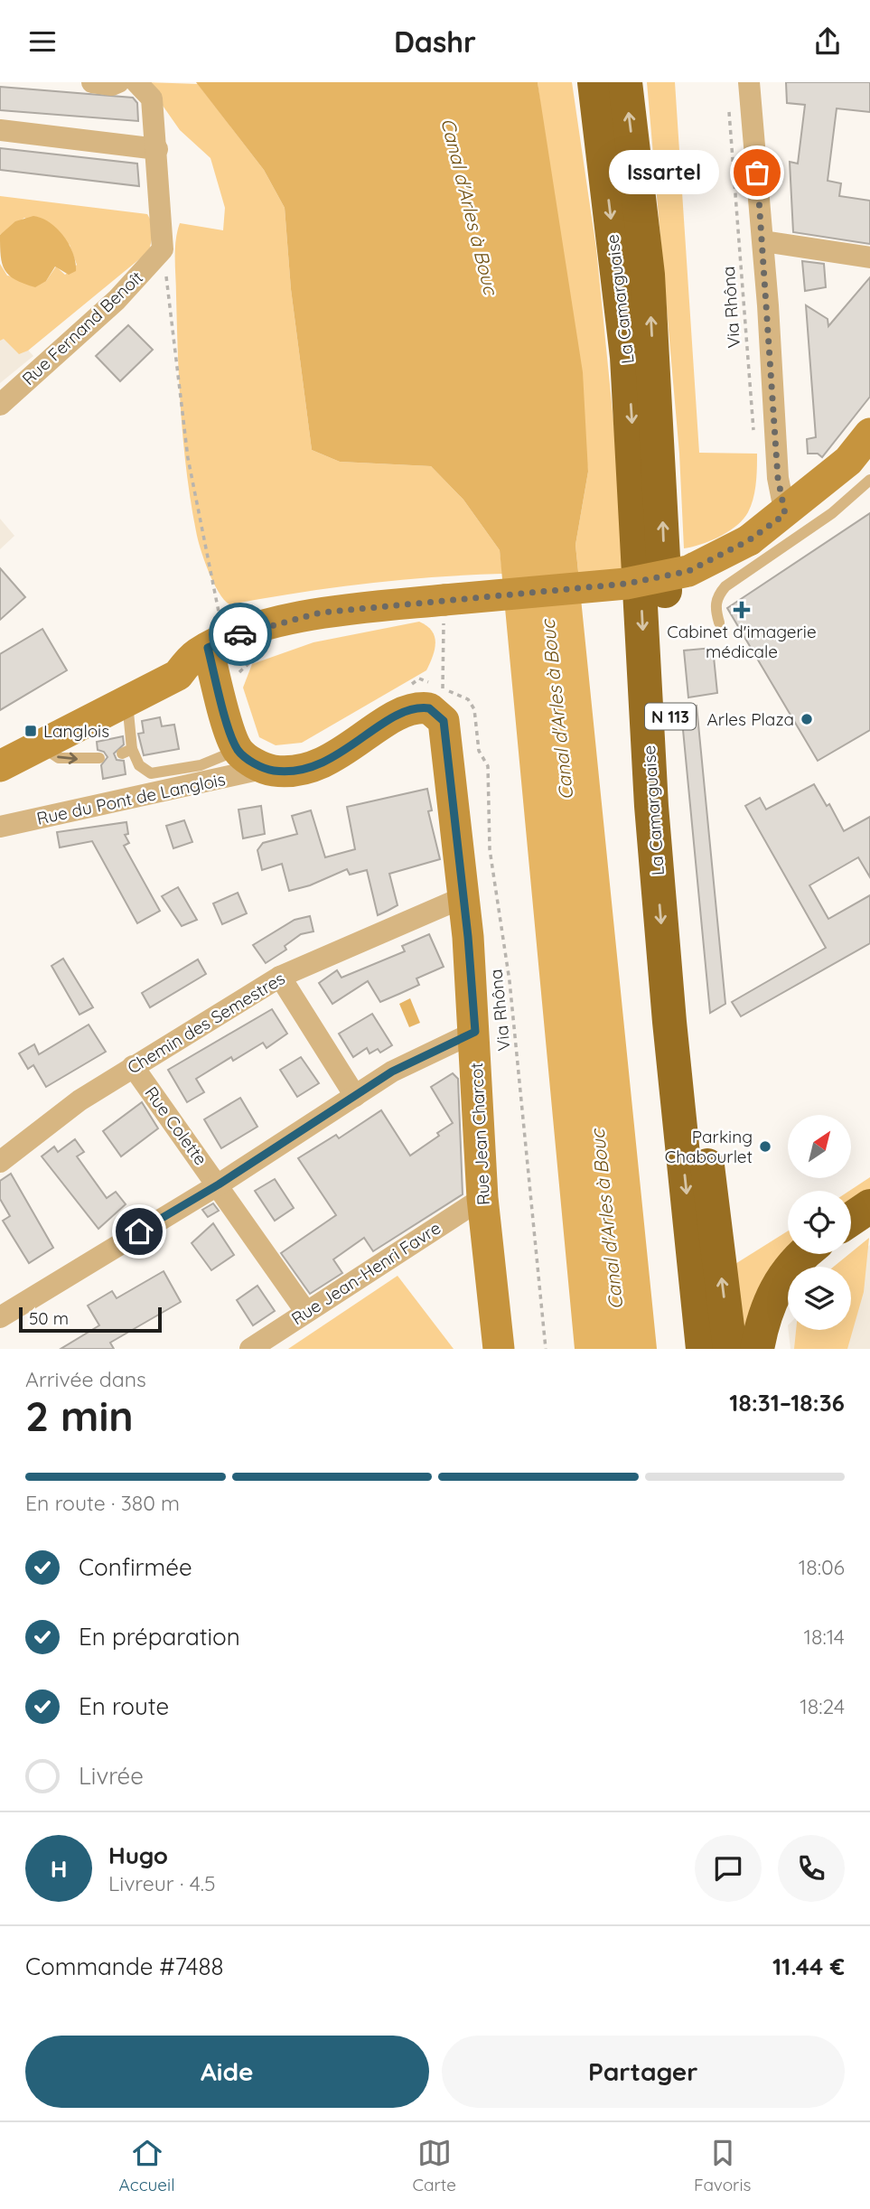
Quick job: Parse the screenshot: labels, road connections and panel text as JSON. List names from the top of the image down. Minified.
{"streets":{"highway":["La Camarguaise","N 113"],"main road":["Rue du Pont de Langlois","Rue Jean Charcot"],"street":["Rue Fernand Benoît","Chemin des Semestres","Rue Colette","Rue Jean-Henri Favre"],"path":["Via Rhôna"]},"crossings":[["Rue du Pont de Langlois","Rue Jean Charcot"],["Chemin des Semestres","Rue Colette"],["Chemin des Semestres","Rue Jean Charcot"],["Rue Colette","Rue Jean-Henri Favre"],["Rue Jean Charcot","Rue Jean-Henri Favre"]],"water":["Canal d'Arles à Bouc"],"places":{"other":["Issartel","Arles Plaza","Parking Chabourlet"],"health":["Cabinet d'imagerie médicale"],"transit":["Langlois"]},"scale_bar":"50 m","north":"top right","page":{"header":"Dashr","bubble":"Issartel","scale":"50 m","heading":["2 min","Arrivée dans","18:31–18:36"],"panel":["Hugo","Livreur · 4.5","Commande #7488","11.44 €"],"bar":"En route · 380 m","list":[["Confirmée","18:06"],["En préparation","18:14"],["En route","18:24"],"Livrée"],"round":"H","buttons":["Aide","Partager"],"tabs":["Accueil","Carte","Favoris"]}}
